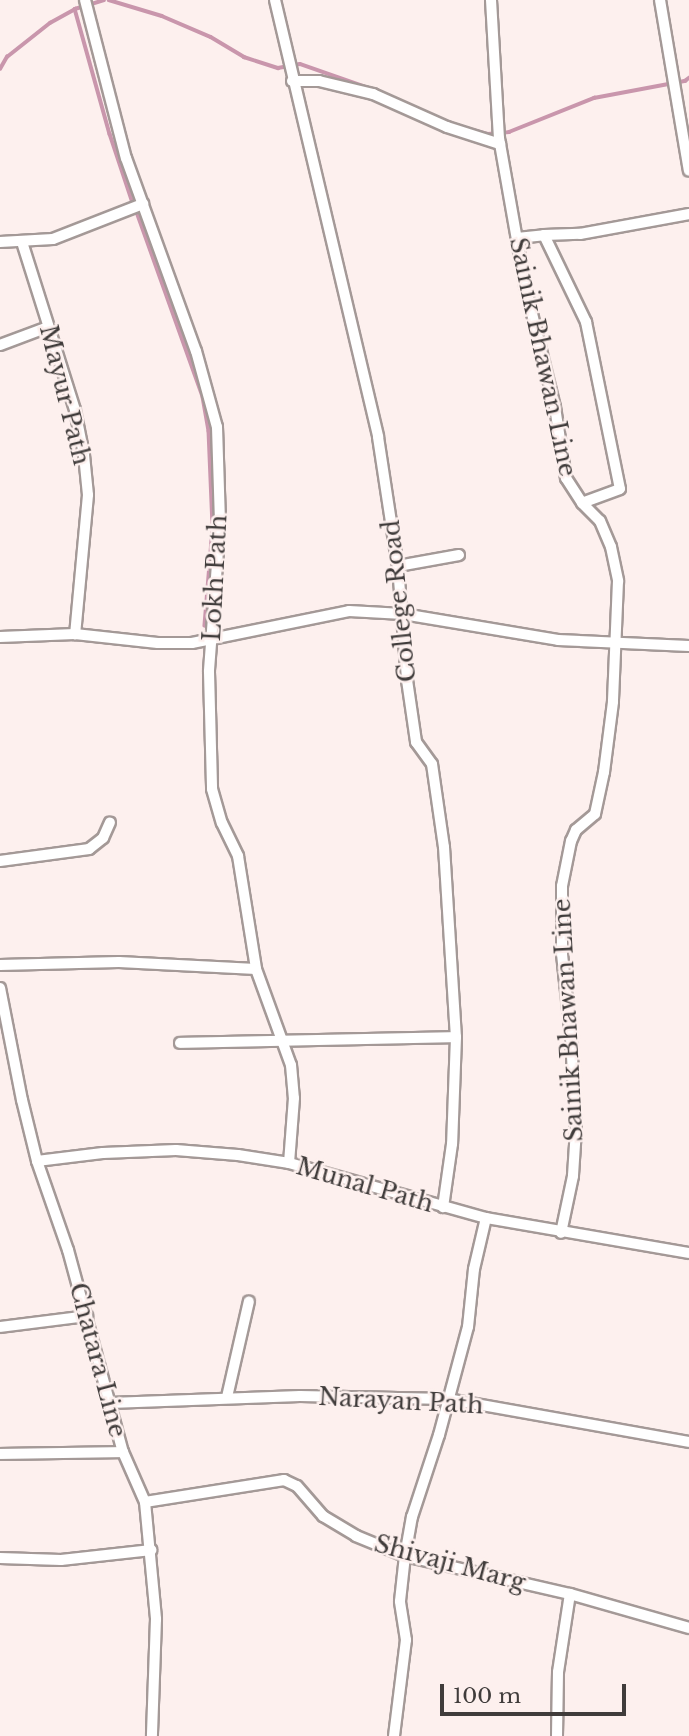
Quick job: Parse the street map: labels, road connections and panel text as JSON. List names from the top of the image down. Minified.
{"streets":{"street":["Sainik Bhawan Line","Mayur Path","Lokh Path","College Road","Munal Path","Chatara Line","Narayan Path","Shivaji Marg"]},"crossings":[["Sainik Bhawan Line","Munal Path"],["Lokh Path","Munal Path"],["College Road","Munal Path"],["Munal Path","Chatara Line"],["Chatara Line","Narayan Path"],["Chatara Line","Shivaji Marg"]],"scale_bar":"100 m"}
